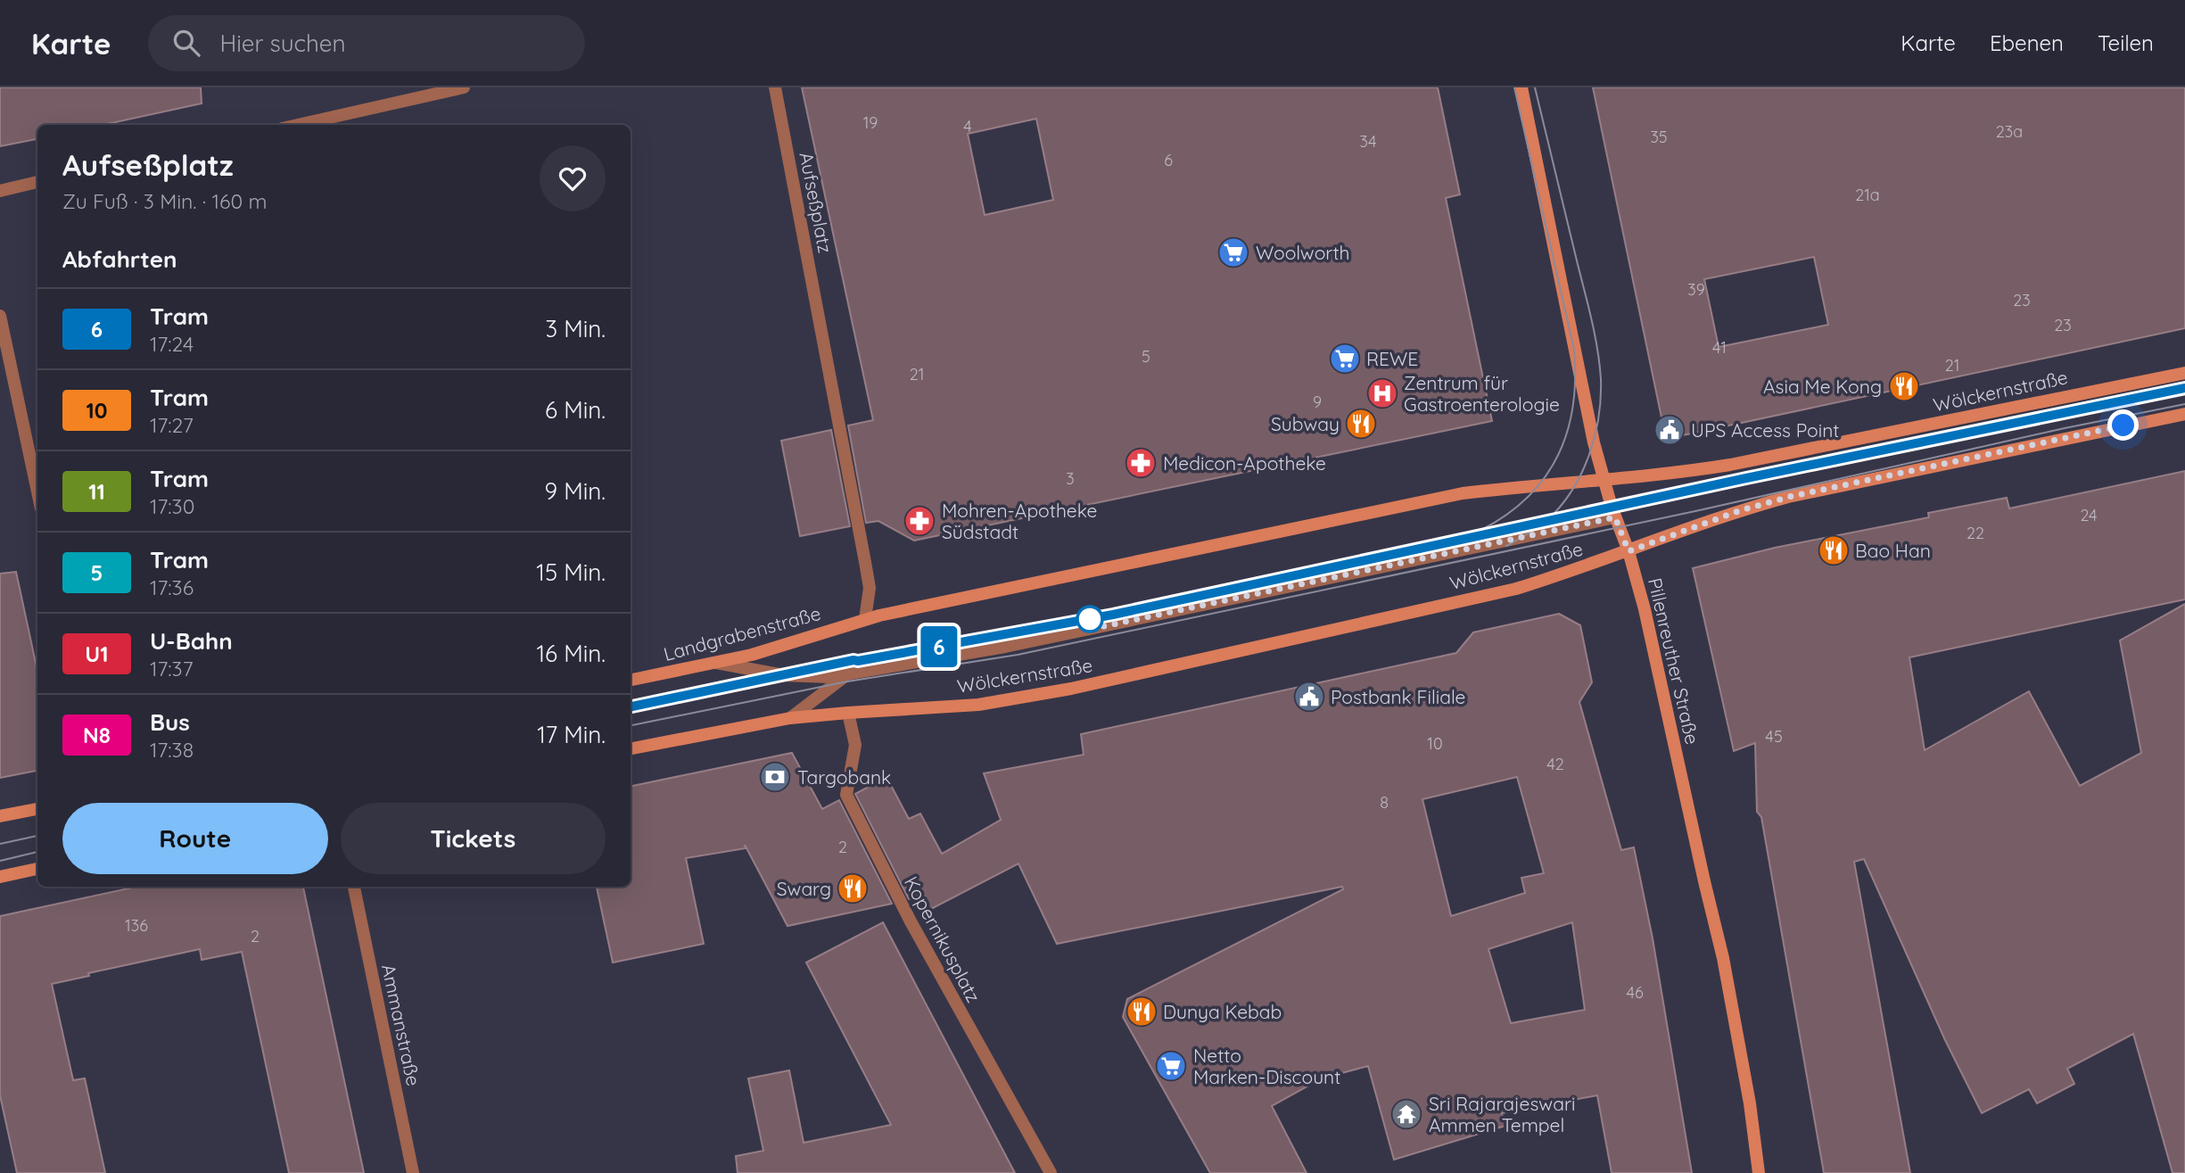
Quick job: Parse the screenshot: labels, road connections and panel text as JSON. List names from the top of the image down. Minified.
{"streets":{"main road":["Wölckernstraße","Landgrabenstraße","Pillenreuther Straße"],"street":["Aufseßplatz","Kopernikusplatz","Ammanstraße"]},"crossings":[["Aufseßplatz","Wölckernstraße"],["Aufseßplatz","Landgrabenstraße"],["Wölckernstraße","Landgrabenstraße"],["Wölckernstraße","Pillenreuther Straße"],["Wölckernstraße","Kopernikusplatz"]],"places":{"supermarket":["Woolworth","REWE","Netto Marken-Discount"],"restaurant":["Asia Me Kong","Subway","Bao Han","Swarg","Dunya Kebab"],"hospital":["Zentrum für Gastroenterologie"],"public building":["UPS Access Point","Postbank Filiale"],"pharmacy":["Medicon-Apotheke","Mohren-Apotheke Südstadt"],"bank":["Targobank"],"temple":["Sri Rajarajeswari Ammen Tempel"]},"lines":["tram line 6"],"house_numbers":["19","4","23a","35","34","6","21a","39","23","23","41","5","21","21","9","3","24","22","45","10","42","8","2","136","2","46"],"page":{"header":"Karte","search":"Hier suchen","nav":["Karte","Ebenen","Teilen"],"on_map":"6","heading":[["Aufseßplatz","Zu Fuß · 3 Min. · 160 m"],"Abfahrten"],"list":[{"mark":"6","name":"Tram","note":"17:24","value":"3 Min."},{"mark":"10","name":"Tram","note":"17:27","value":"6 Min."},{"mark":"11","name":"Tram","note":"17:30","value":"9 Min."},{"mark":"5","name":"Tram","note":"17:36","value":"15 Min."},{"mark":"U1","name":"U-Bahn","note":"17:37","value":"16 Min."},{"mark":"N8","name":"Bus","note":"17:38","value":"17 Min."}],"buttons":["Route","Tickets"]}}
